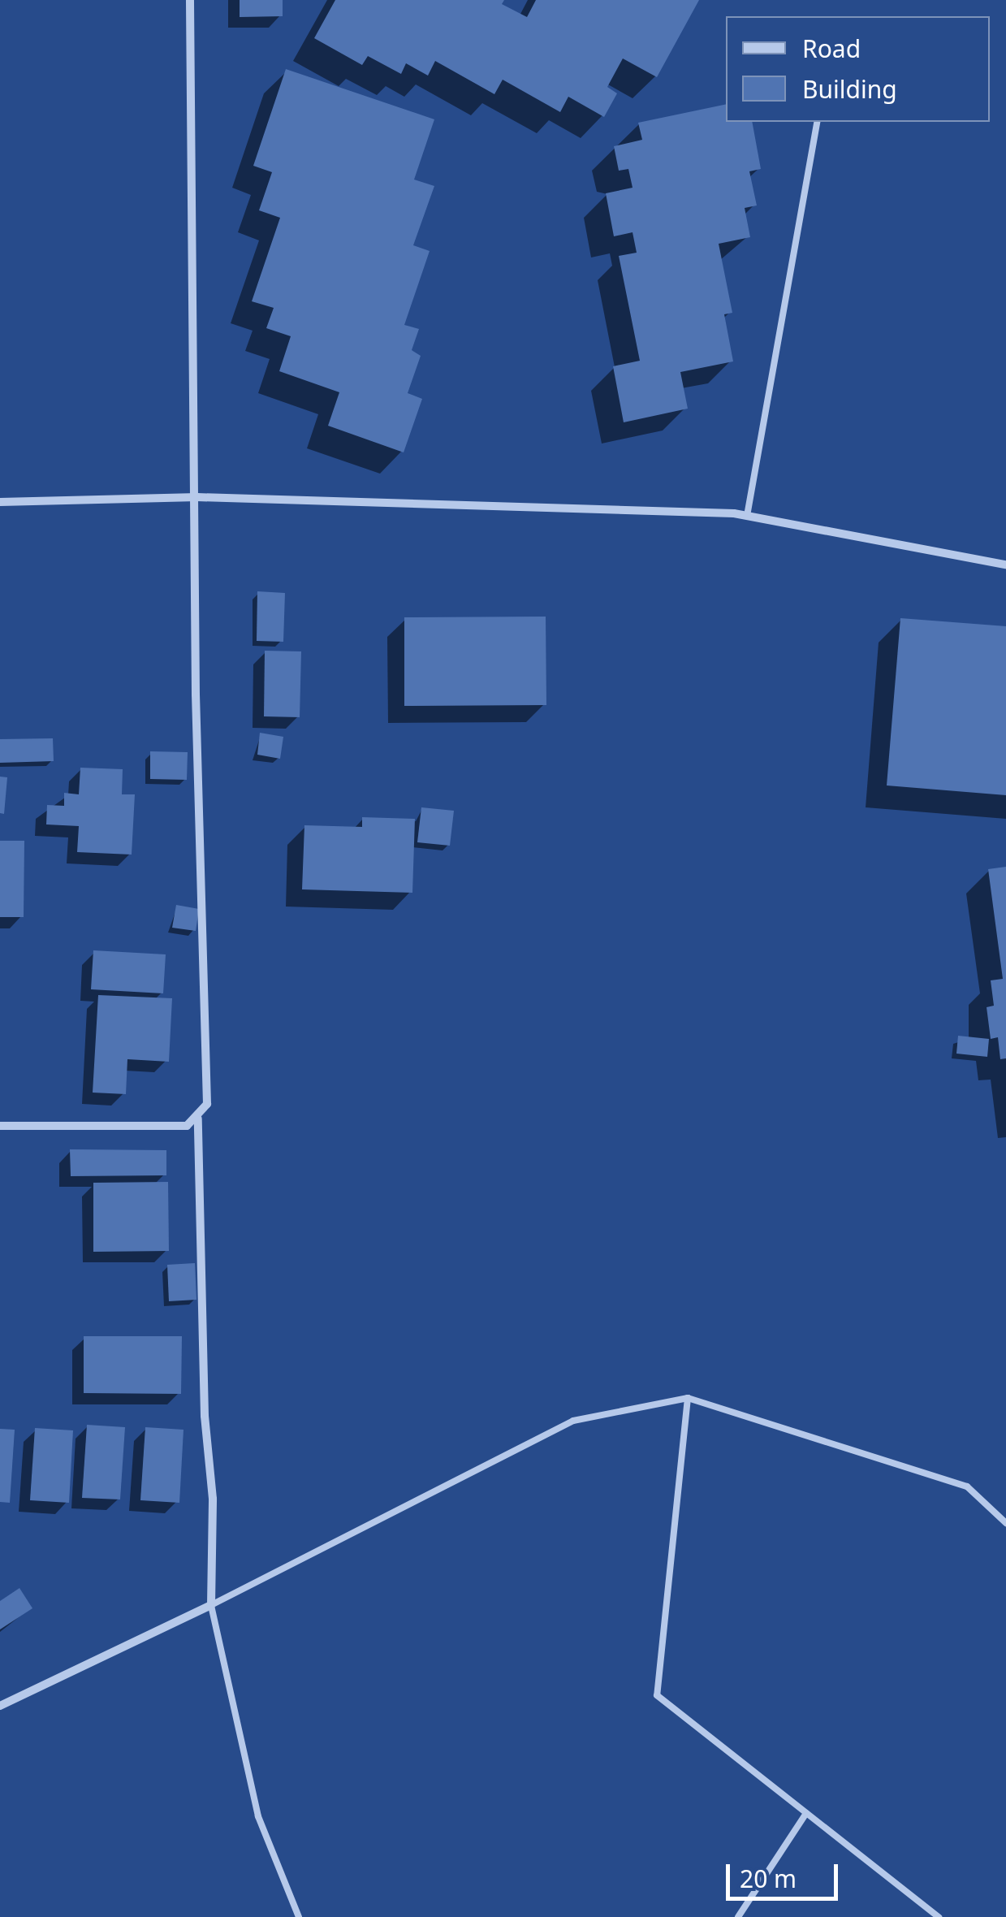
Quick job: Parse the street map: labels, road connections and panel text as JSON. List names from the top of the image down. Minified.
{"legend":["Road","Building"],"scale_bar":"20 m"}
